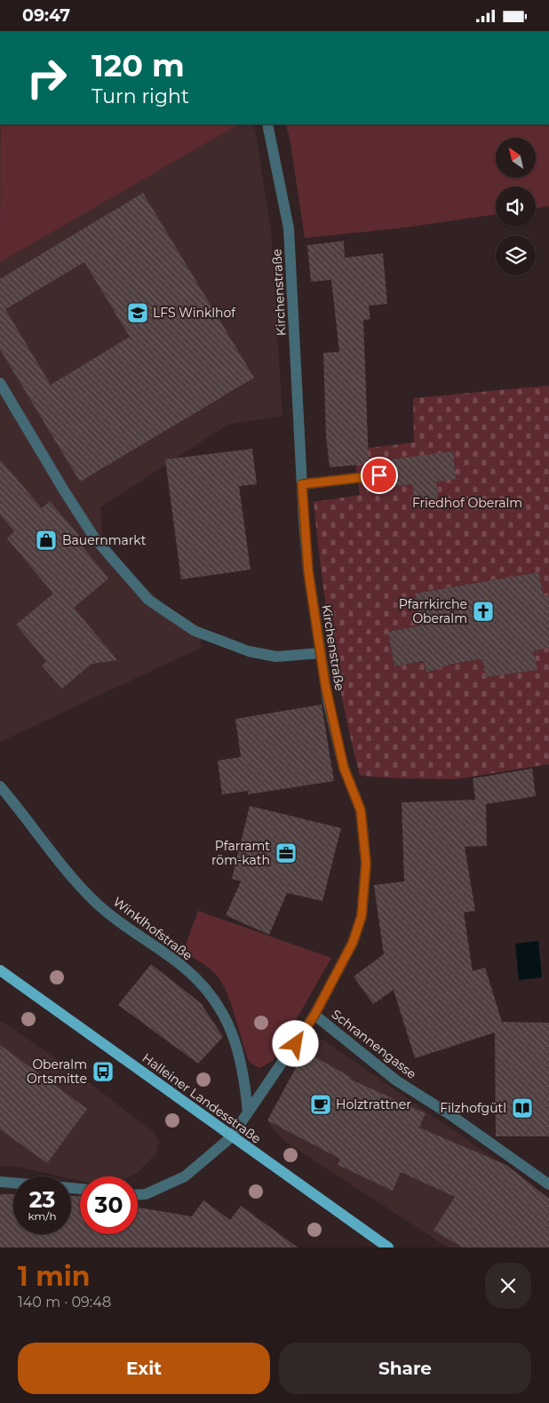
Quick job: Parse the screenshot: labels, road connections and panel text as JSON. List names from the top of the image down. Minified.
{"streets":{"main road":["Halleiner Landesstraße"],"street":["Kirchenstraße","Winklhofstraße","Schrannengasse"]},"crossings":[["Kirchenstraße","Winklhofstraße"],["Kirchenstraße","Schrannengasse"],["Kirchenstraße","Halleiner Landesstraße"]],"parks":["Friedhof Oberalm"],"places":{"school or university":["LFS Winklhof"],"shop":["Bauernmarkt"],"church":["Pfarrkirche Oberalm"],"office":["Pfarramt röm-kath"],"bus stop":["Oberalm Ortsmitte"],"cafe":["Holztrattner"],"library":["Filzhofgütl"]},"north":"top left","page":{"status":"09:47","turn":["120 m","Turn right"],"speed":"23 km/h","limit":"30","heading":["1 min","140 m · 09:48"],"buttons":["Exit","Share"]}}
